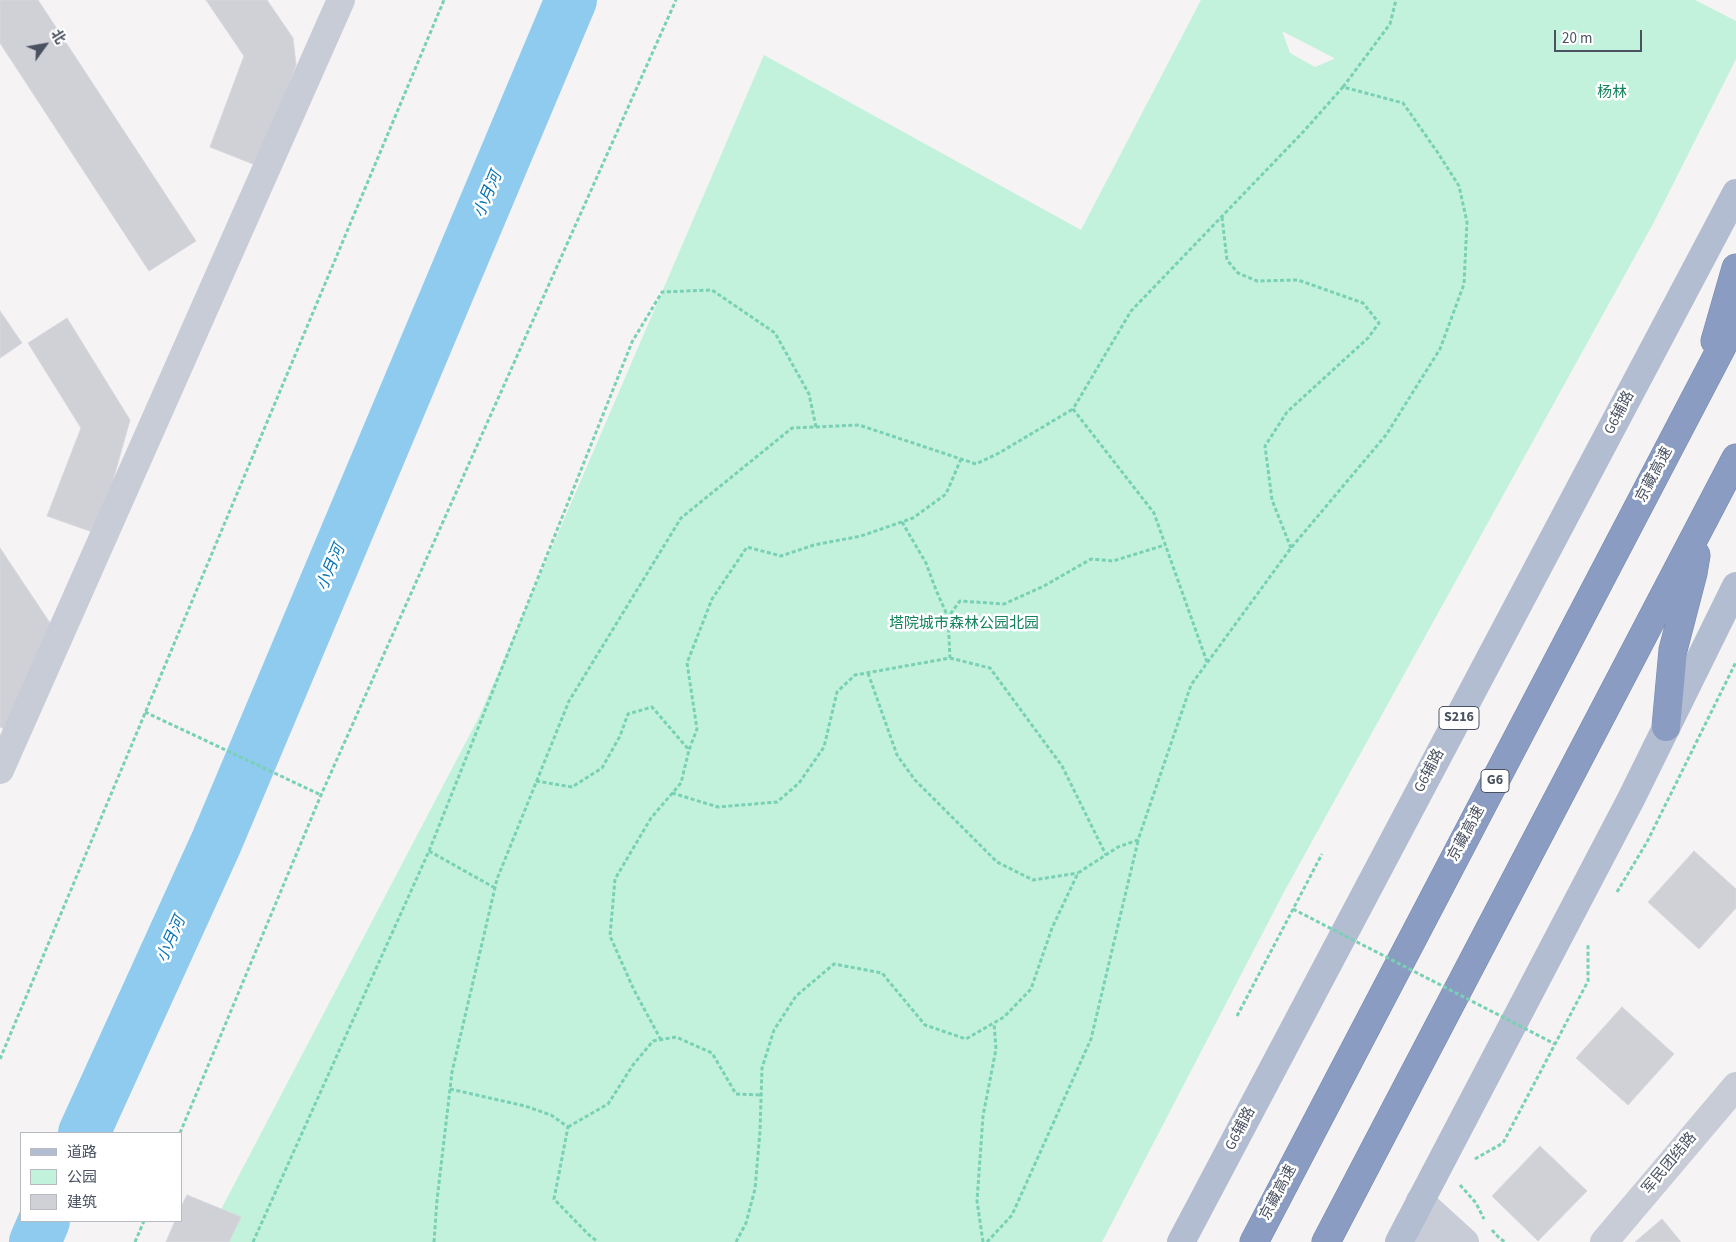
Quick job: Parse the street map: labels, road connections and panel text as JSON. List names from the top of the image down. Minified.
{"streets":{"highway":["京藏高速","G6"],"main road":["G6辅路","S216"],"street":["军民团结路"]},"water":["小月河"],"parks":["杨林","塔院城市森林公园北园"],"legend":["道路","公园","建筑"],"scale_bar":"20 m","north":"top right"}
